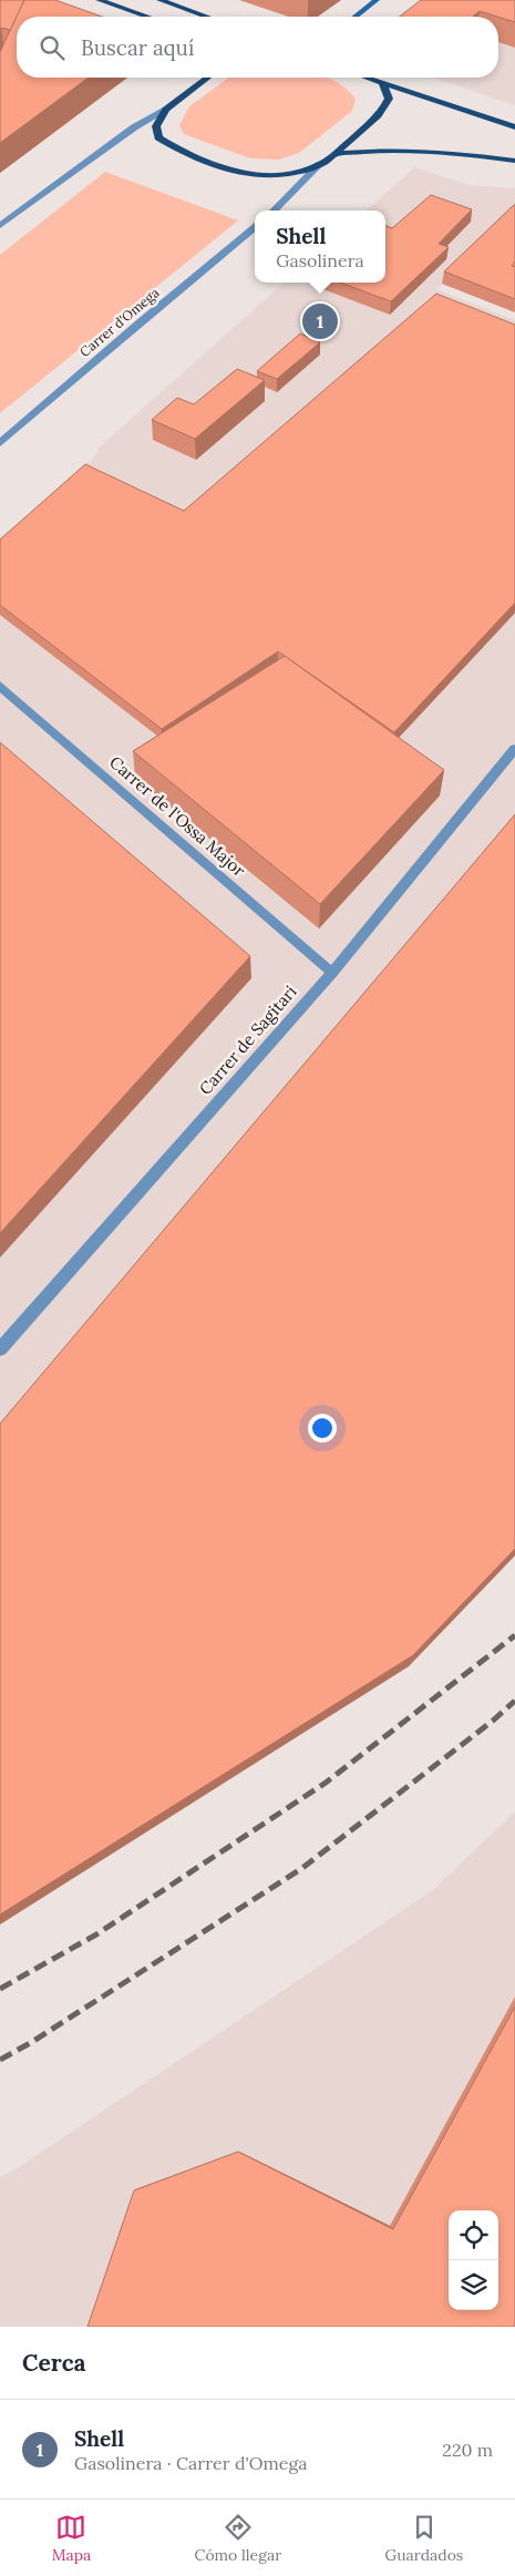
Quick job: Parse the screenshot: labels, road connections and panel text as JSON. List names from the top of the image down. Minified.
{"streets":{"street":["Carrer d'Omega","Carrer de l'Ossa Major","Carrer de Sagitari"]},"crossings":[["Carrer de l'Ossa Major","Carrer de Sagitari"]],"page":{"search":"Buscar aquí","popup":["Shell","Gasolinera"],"pins":"1","heading":"Cerca","list":[{"mark":"1","name":"Shell","note":"Gasolinera · Carrer d'Omega","value":"220 m"}],"nav":["Mapa","Cómo llegar","Guardados"]}}
